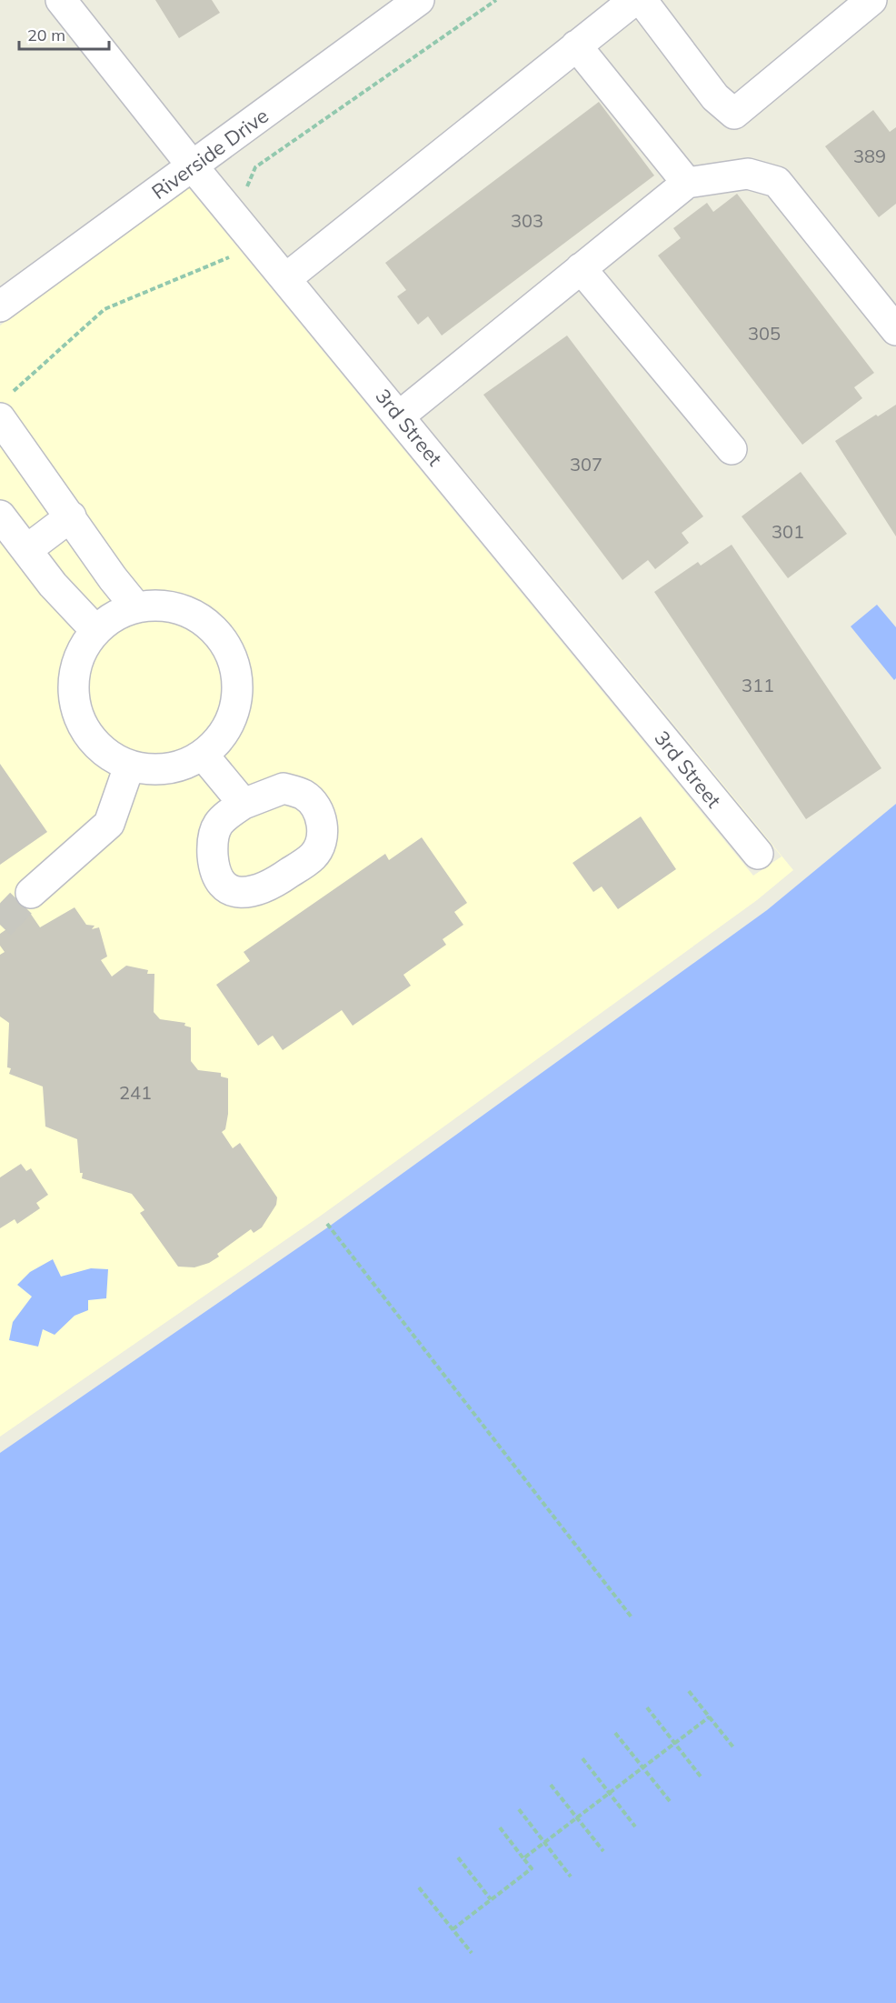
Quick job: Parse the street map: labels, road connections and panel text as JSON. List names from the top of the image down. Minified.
{"streets":{"street":["Riverside Drive","3rd Street"]},"crossings":[["Riverside Drive","3rd Street"]],"house_numbers":["389","303","305","307","301","311","241"],"scale_bar":"20 m"}
